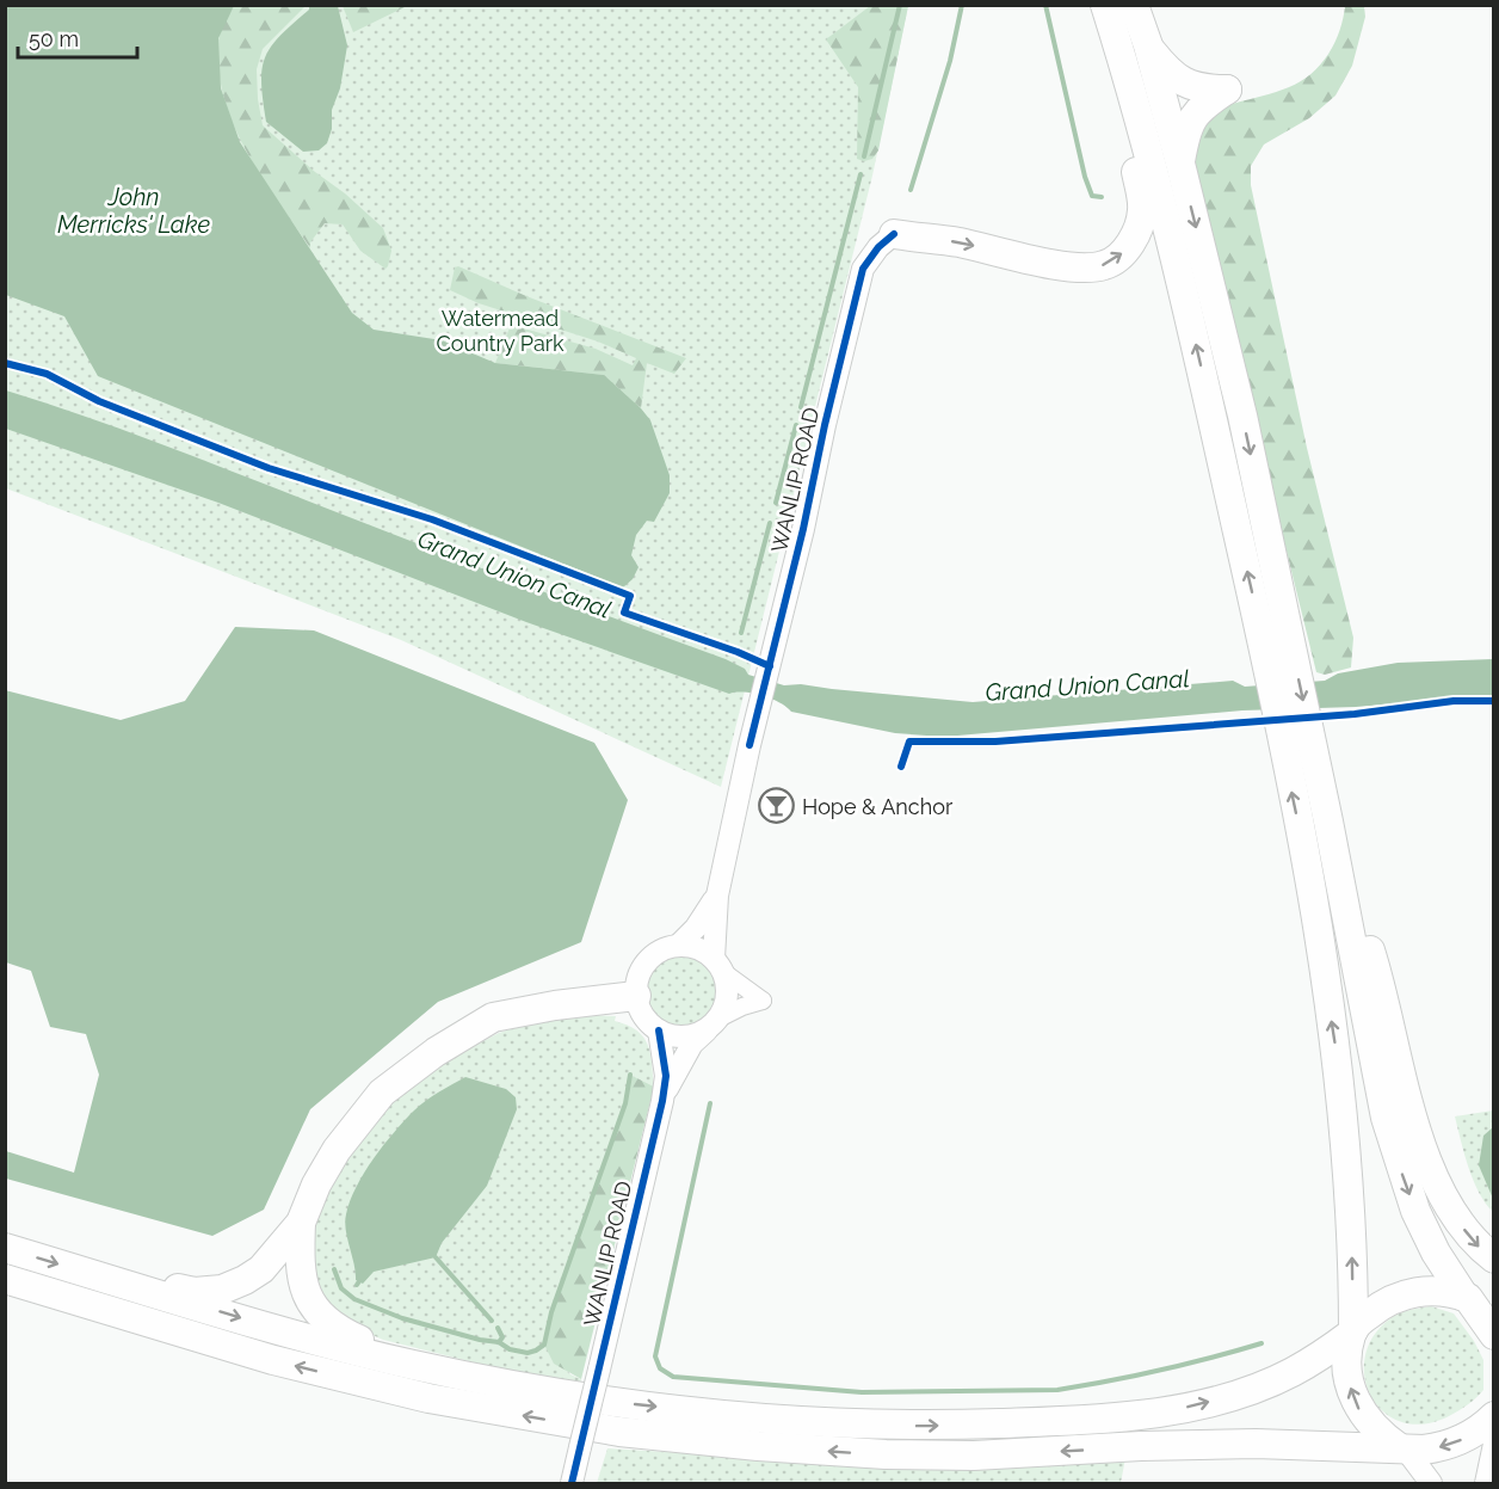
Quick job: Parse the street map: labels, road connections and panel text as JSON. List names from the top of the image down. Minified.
{"streets":{"street":["WANLIP ROAD"]},"water":["John Merricks' Lake","Grand Union Canal"],"parks":["Watermead Country Park"],"places":{"bar":["Hope & Anchor"]},"scale_bar":"50 m"}
